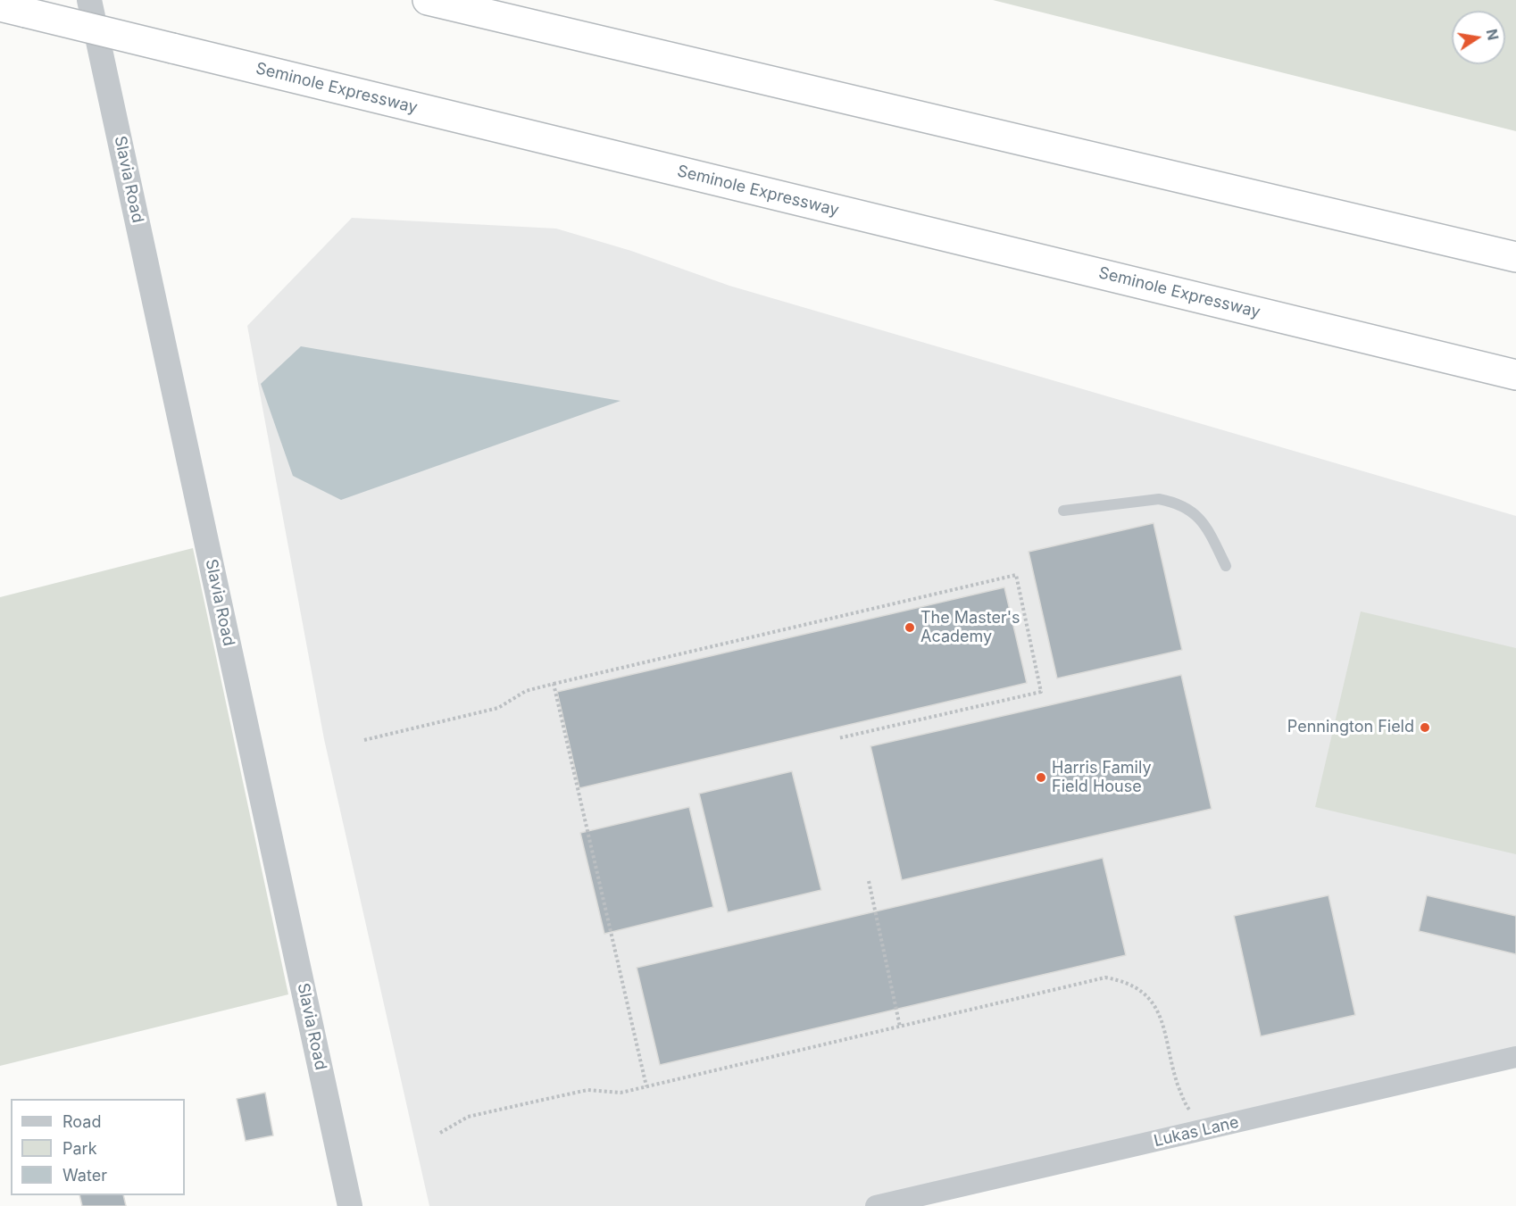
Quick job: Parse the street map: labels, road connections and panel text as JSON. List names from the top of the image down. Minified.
{"streets":{"highway":["Seminole Expressway"],"street":["Slavia Road","Lukas Lane"]},"places":["The Master's Academy","Pennington Field","Harris Family Field House"],"legend":["Road","Park","Water"],"north":"right"}
